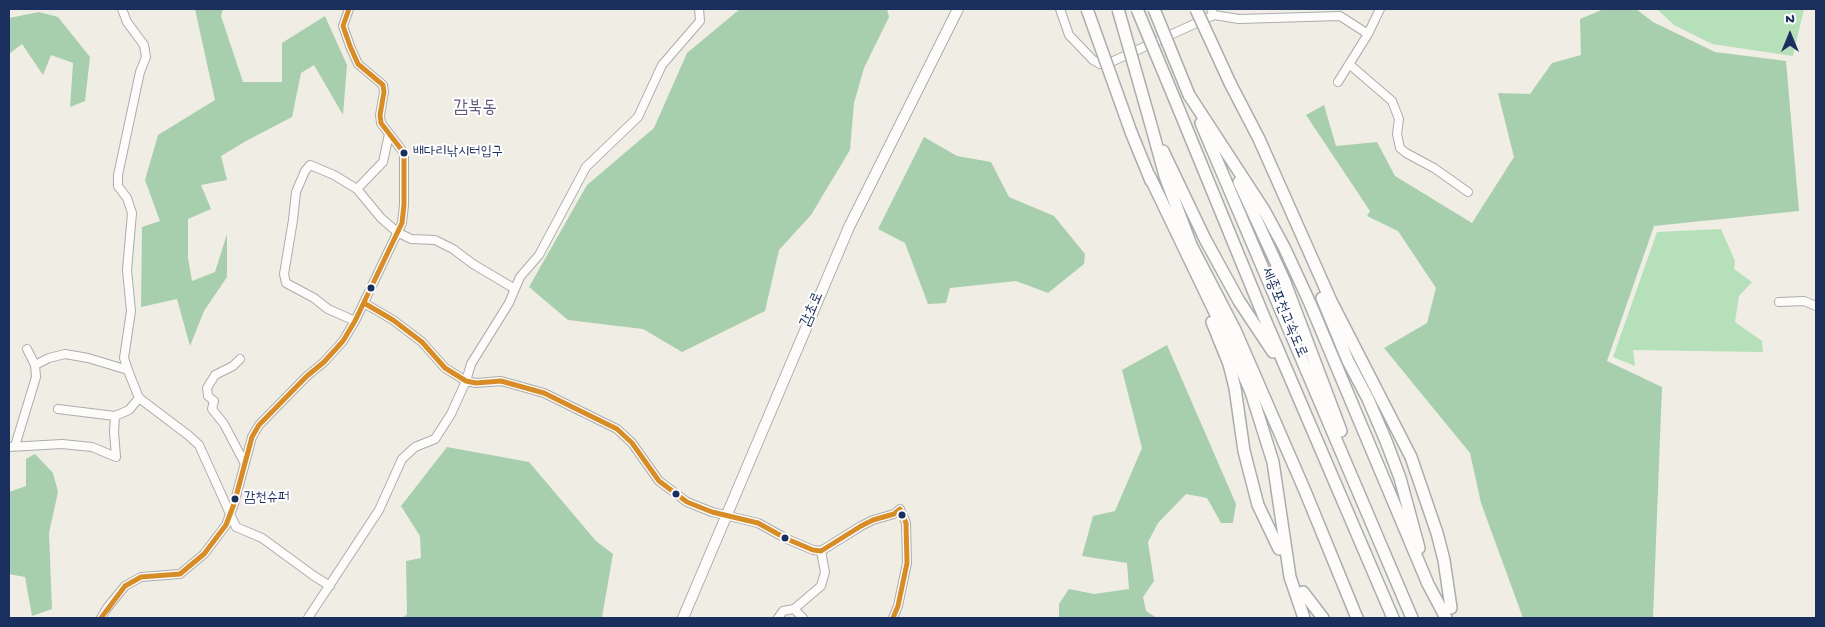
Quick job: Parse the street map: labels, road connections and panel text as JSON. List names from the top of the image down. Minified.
{"streets":{"highway":["세종포천고속도로"],"main road":["감초로"]},"districts":["감북동"],"places":["배다리낚시터입구","감천슈퍼"],"north":"top"}
